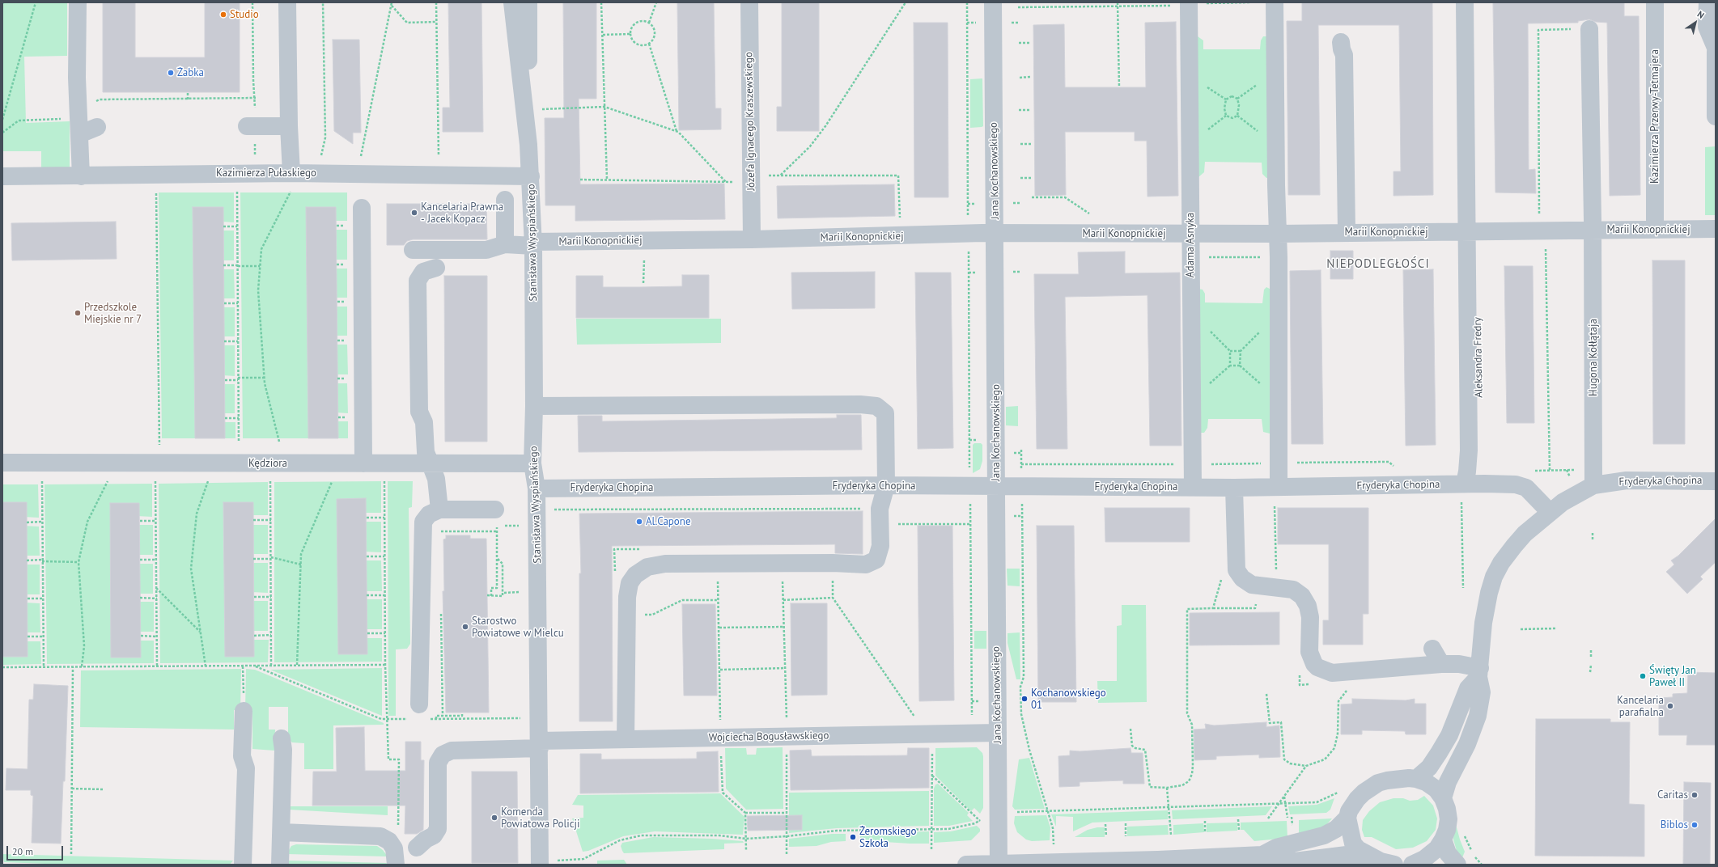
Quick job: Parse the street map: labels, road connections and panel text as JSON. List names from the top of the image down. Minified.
{"streets":{"street":["Kazimierza Przerwy-Tetmajera","Józefa Ignacego Kraszewskiego","Jana Kochanowskiego","Kazimierza Pułaskiego","Marii Konopnickiej","Stanisława Wyspiańskiego","Adama Asnyka","Hugona Kołłątaja","Kędziora","Fryderyka Chopina","Wojciecha Bogusławskiego"]},"crossings":[["Kazimierza Przerwy-Tetmajera","Marii Konopnickiej"],["Józefa Ignacego Kraszewskiego","Marii Konopnickiej"],["Jana Kochanowskiego","Marii Konopnickiej"],["Jana Kochanowskiego","Fryderyka Chopina"],["Jana Kochanowskiego","Wojciecha Bogusławskiego"],["Kazimierza Pułaskiego","Stanisława Wyspiańskiego"],["Marii Konopnickiej","Stanisława Wyspiańskiego"],["Marii Konopnickiej","Adama Asnyka"],["Marii Konopnickiej","Hugona Kołłątaja"],["Stanisława Wyspiańskiego","Kędziora"],["Stanisława Wyspiańskiego","Fryderyka Chopina"],["Stanisława Wyspiańskiego","Wojciecha Bogusławskiego"],["Adama Asnyka","Fryderyka Chopina"],["Hugona Kołłątaja","Fryderyka Chopina"]],"districts":["NIEPODLEGŁOŚCI"],"places":["Studio","Żabka","Kancelaria Prawna - Jacek Kopacz","Przedszkole Miejskie nr 7","Al.Capone","Starostwo Powiatowe w Mielcu","Święty Jan Paweł II","Kochanowskiego 01","Kancelaria parafialna","Caritas","Komenda Powiatowa Policji","Biblos","Żeromskiego Szkoła"],"scale_bar":"20 m","north":"top right"}
